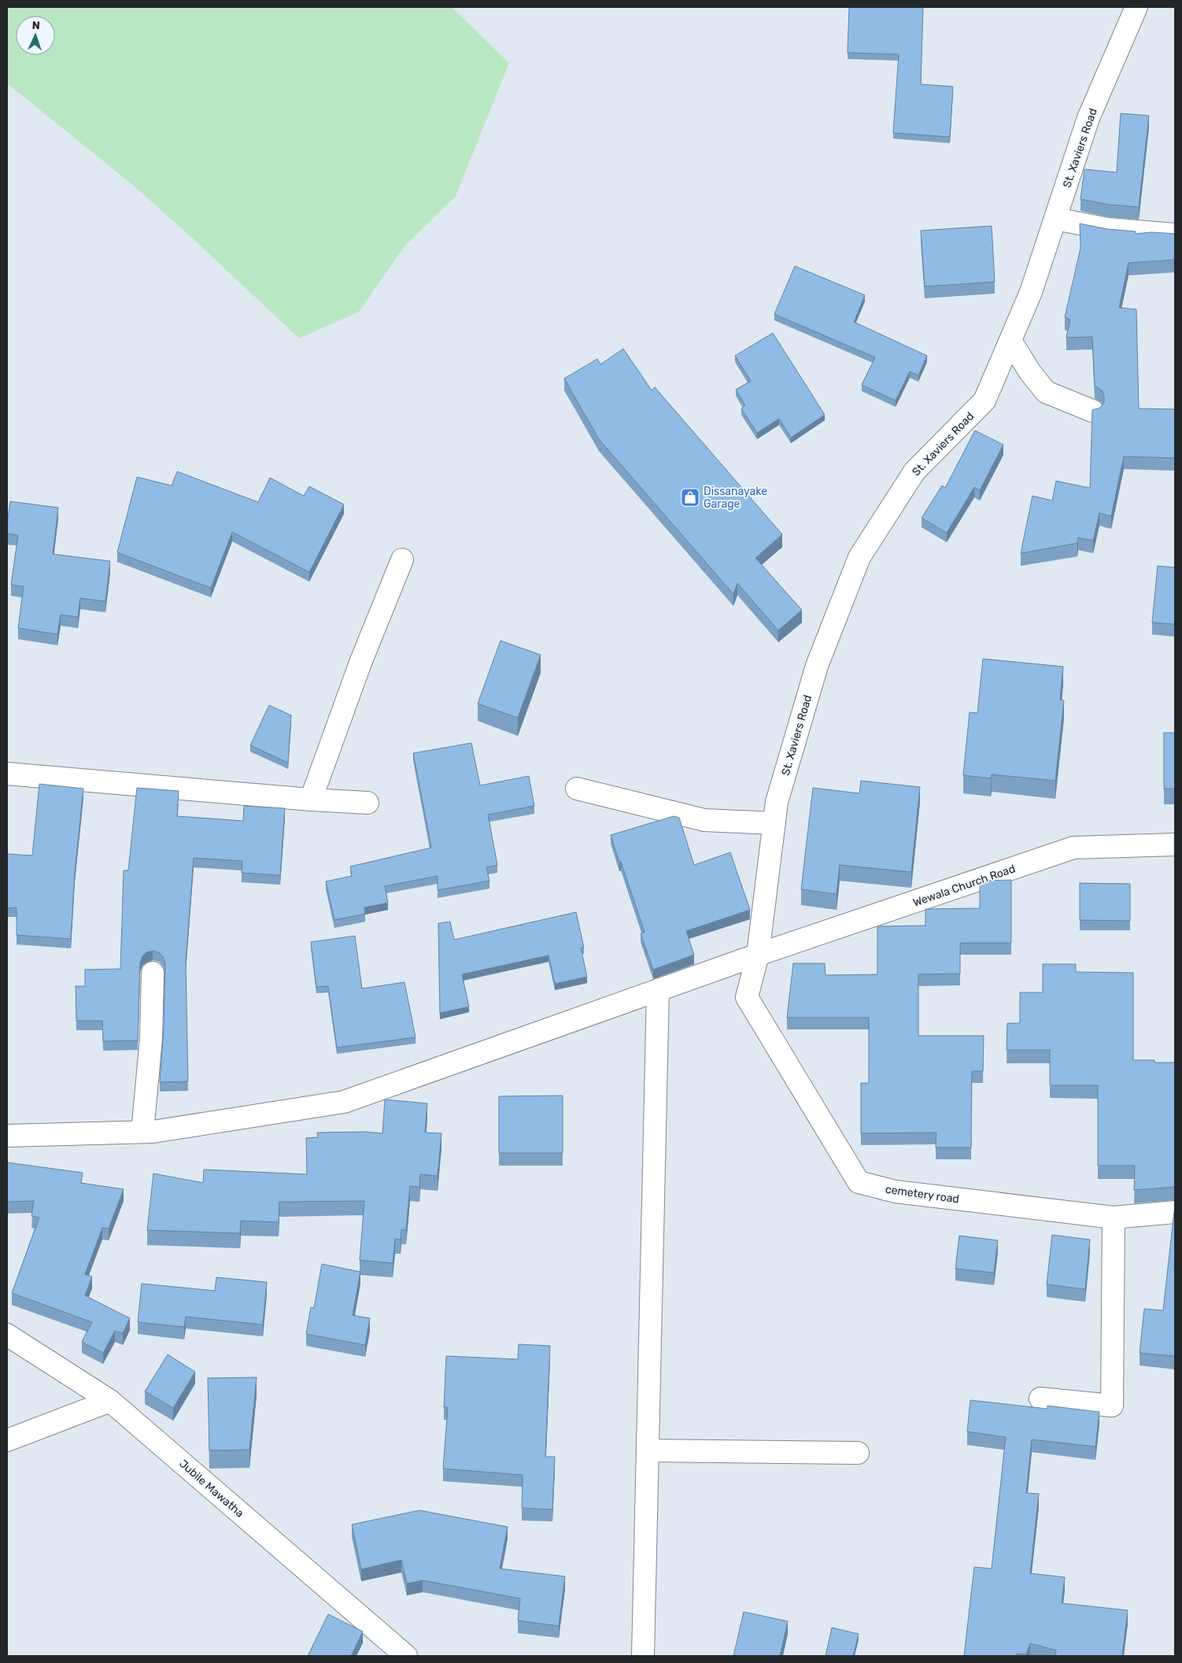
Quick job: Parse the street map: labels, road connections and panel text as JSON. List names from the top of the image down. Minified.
{"streets":{"street":["St. Xaviers Road","Wewala Church Road","cemetery road","Jubile Mawatha"]},"crossings":[["St. Xaviers Road","Wewala Church Road"],["St. Xaviers Road","cemetery road"],["Wewala Church Road","cemetery road"]],"places":{"shop":["Dissanayake Garage"]},"north":"top"}
